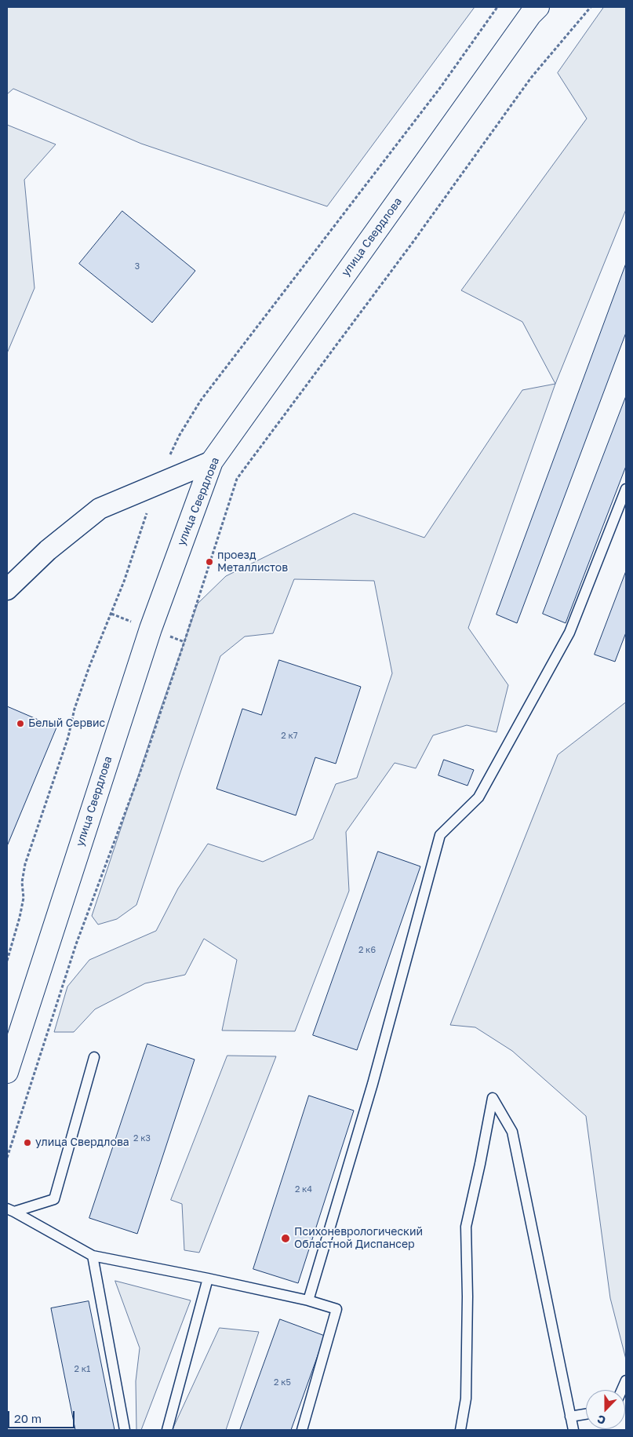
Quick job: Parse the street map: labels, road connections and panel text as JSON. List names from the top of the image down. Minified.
{"streets":{"street":["улица Свердлова"]},"places":["проезд Металлистов","Белый Сервис","улица Свердлова","Психоневрологический Областной Диспансер"],"house_numbers":["3","2 к7","2 к6","2 к3","2 к4","2 к1","2 к5"],"scale_bar":"20 m","north":"bottom"}
